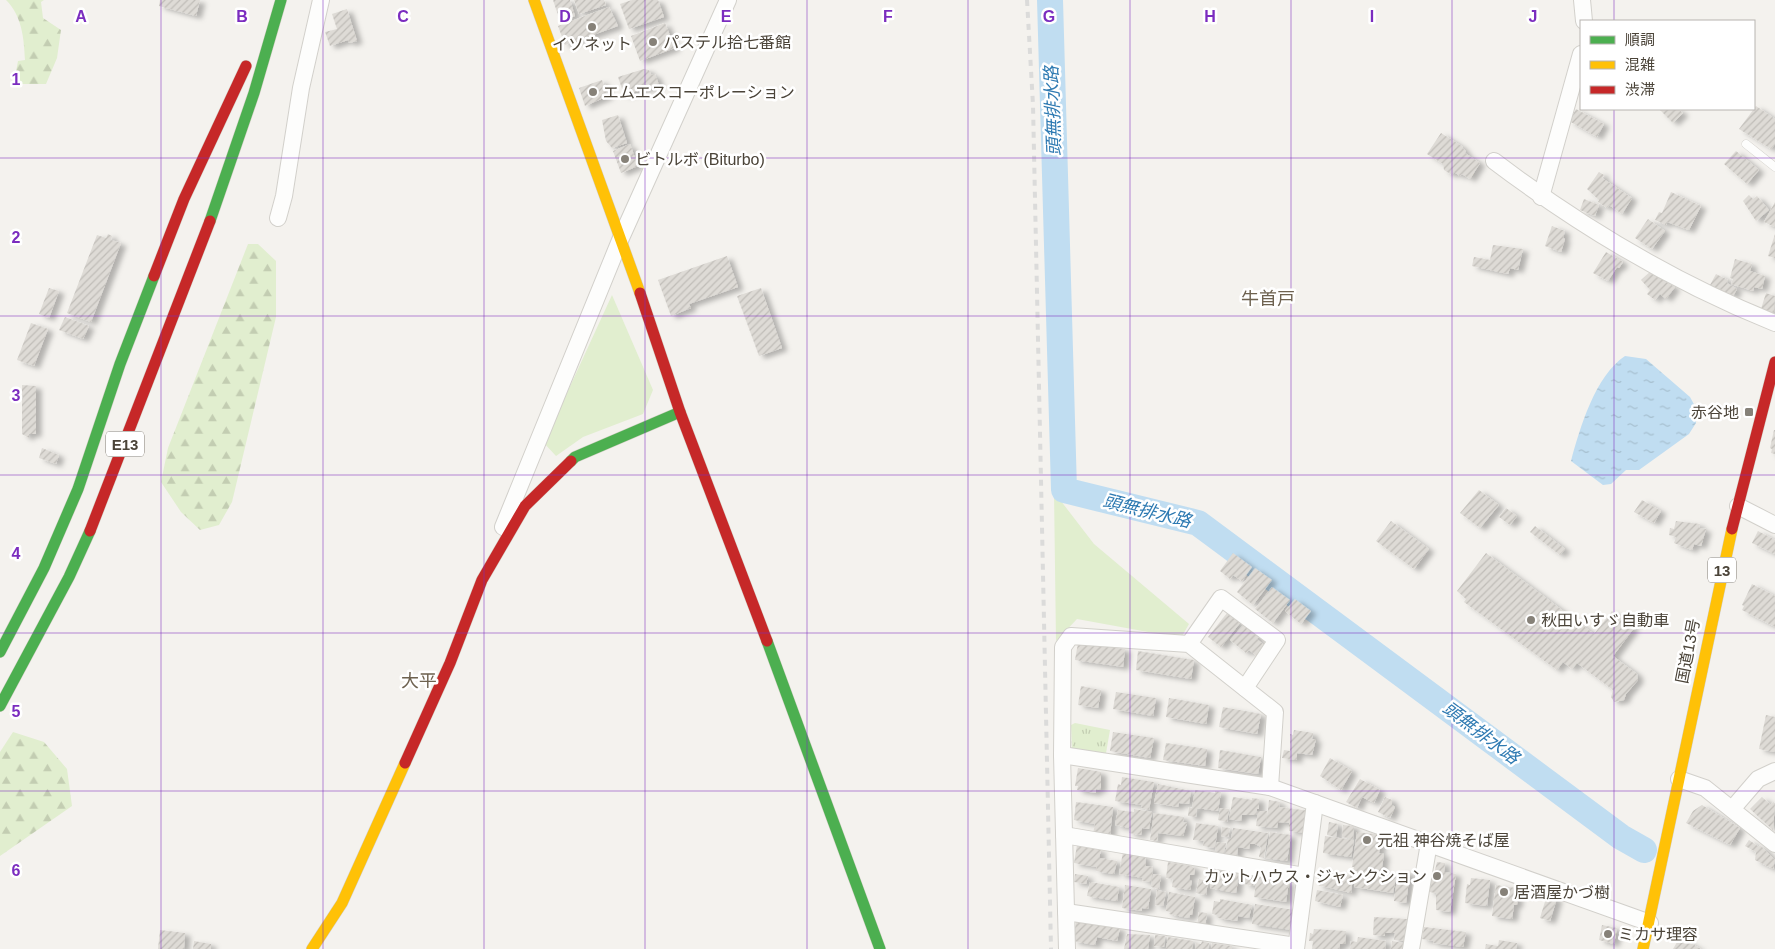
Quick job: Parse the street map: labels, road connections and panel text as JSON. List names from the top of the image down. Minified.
{"streets":{"main road":["E13","13","国道13号"]},"districts":["牛首戸","大平"],"water":["頭無排水路"],"places":{"other":["イソネット","パステル拾七番館","エムエスコーポレーション","ビトルボ (Biturbo)","秋田いすゞ自動車","元祖 神谷焼そば屋","カットハウス・ジャンクション","居酒屋かづ樹","ミカサ理容"],"transit":["赤谷地"]},"legend":["順調","混雑","渋滞"],"grid":{"columns":["A","B","C","D","E","F","G","H","I","J"],"rows":["1","2","3","4","5","6"]}}
